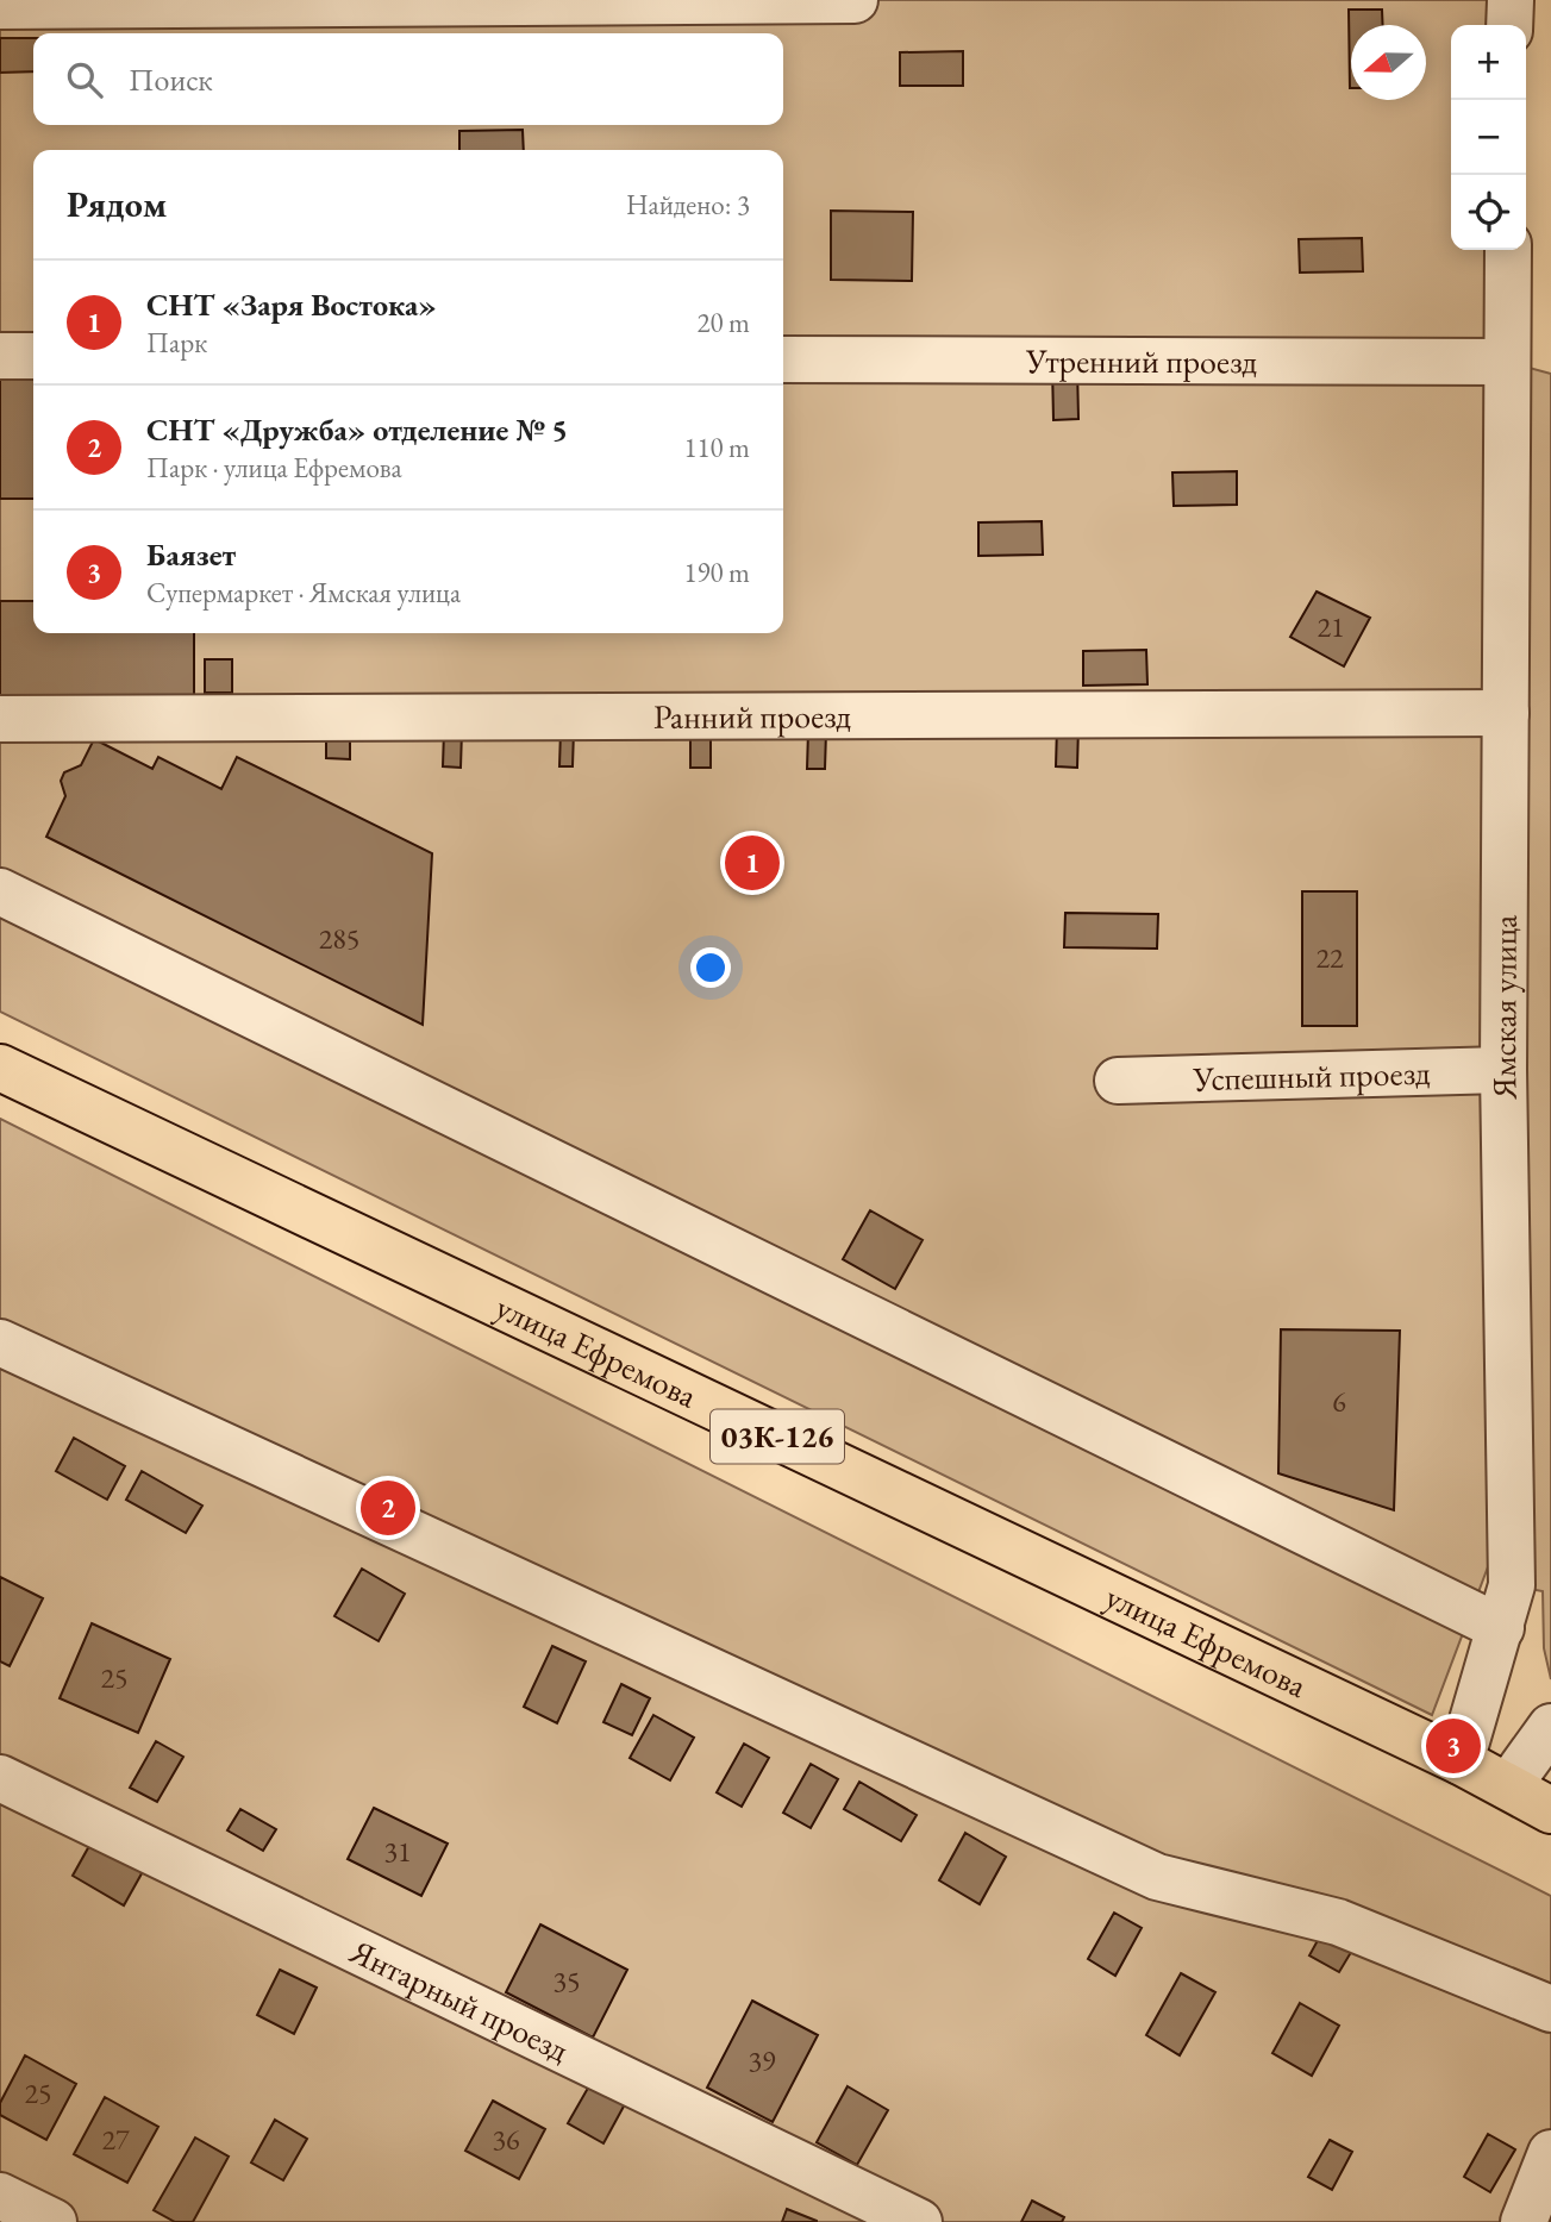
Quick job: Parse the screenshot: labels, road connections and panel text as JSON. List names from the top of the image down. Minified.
{"streets":{"main road":["улица Ефремова","03К-126"],"street":["Утренний проезд","Ранний проезд","Ямская улица","Успешный проезд","Янтарный проезд"]},"crossings":[["Утренний проезд","Ямская улица"],["Ранний проезд","Ямская улица"],["Ямская улица","Успешный проезд"],["Ямская улица","улица Ефремова"]],"house_numbers":["21","285","22","6","25","31","35","39","25","27","36"],"north":"left","page":{"map_buttons":["+","−"],"search":"Поиск","heading":["Рядом","Найдено: 3"],"list":[{"mark":"1","name":"СНТ «Заря Востока»","note":"Парк","value":"20 m"},{"mark":"2","name":"СНТ «Дружба» отделение № 5","note":"Парк · улица Ефремова","value":"110 m"},{"mark":"3","name":"Баязет","note":"Супермаркет · Ямская улица","value":"190 m"}],"pins":["1","2","3"]}}
